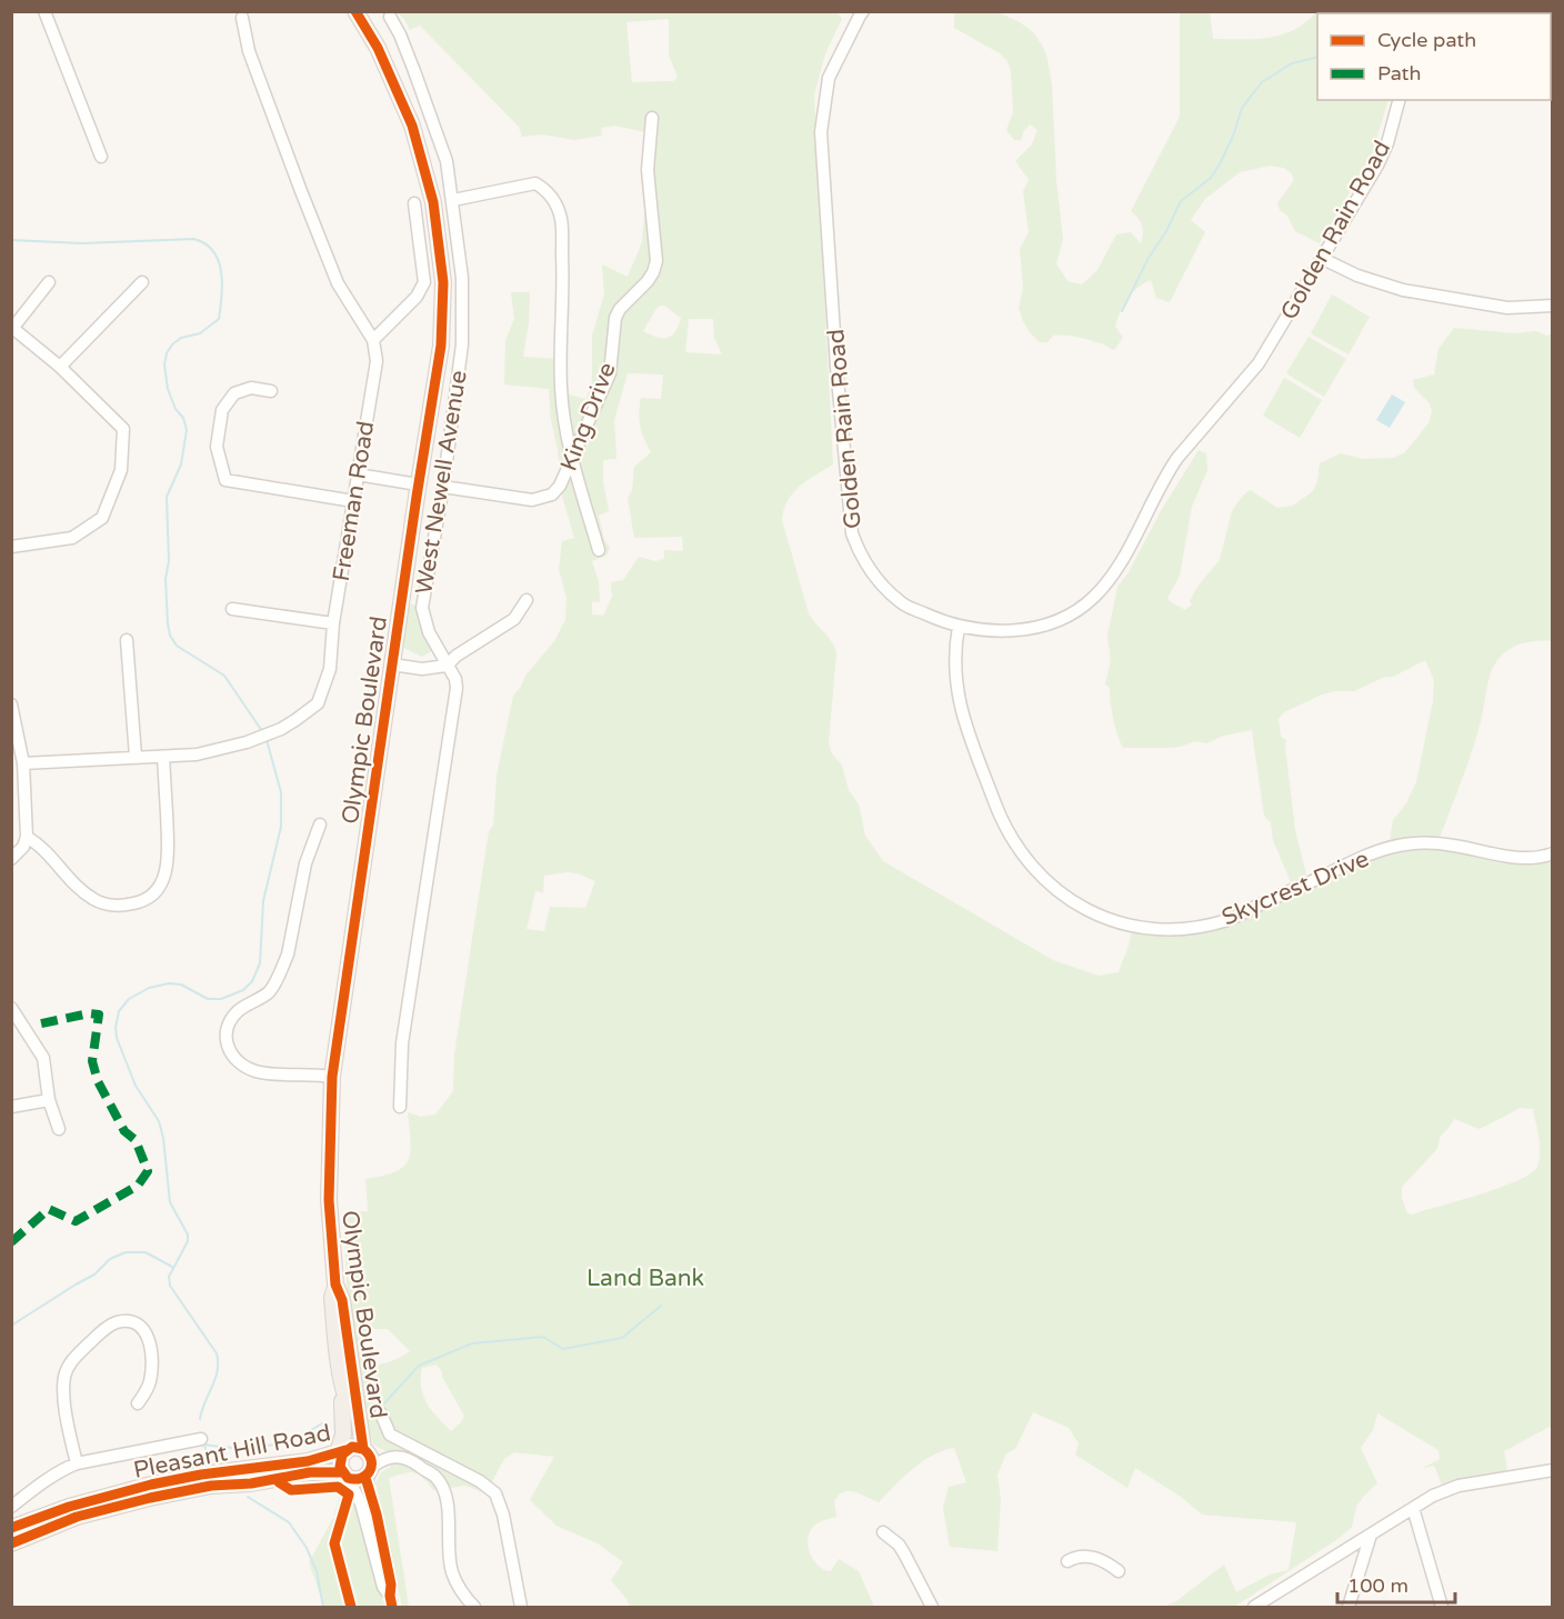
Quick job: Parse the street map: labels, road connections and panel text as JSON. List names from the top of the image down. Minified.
{"streets":{"main road":["Olympic Boulevard","Pleasant Hill Road"],"street":["Golden Rain Road","King Drive","West Newell Avenue","Freeman Road","Skycrest Drive"]},"crossings":[["Golden Rain Road","Skycrest Drive"],["King Drive","West Newell Avenue"],["Olympic Boulevard","Pleasant Hill Road"]],"parks":["Land Bank"],"legend":["Cycle path","Path"],"scale_bar":"100 m"}
